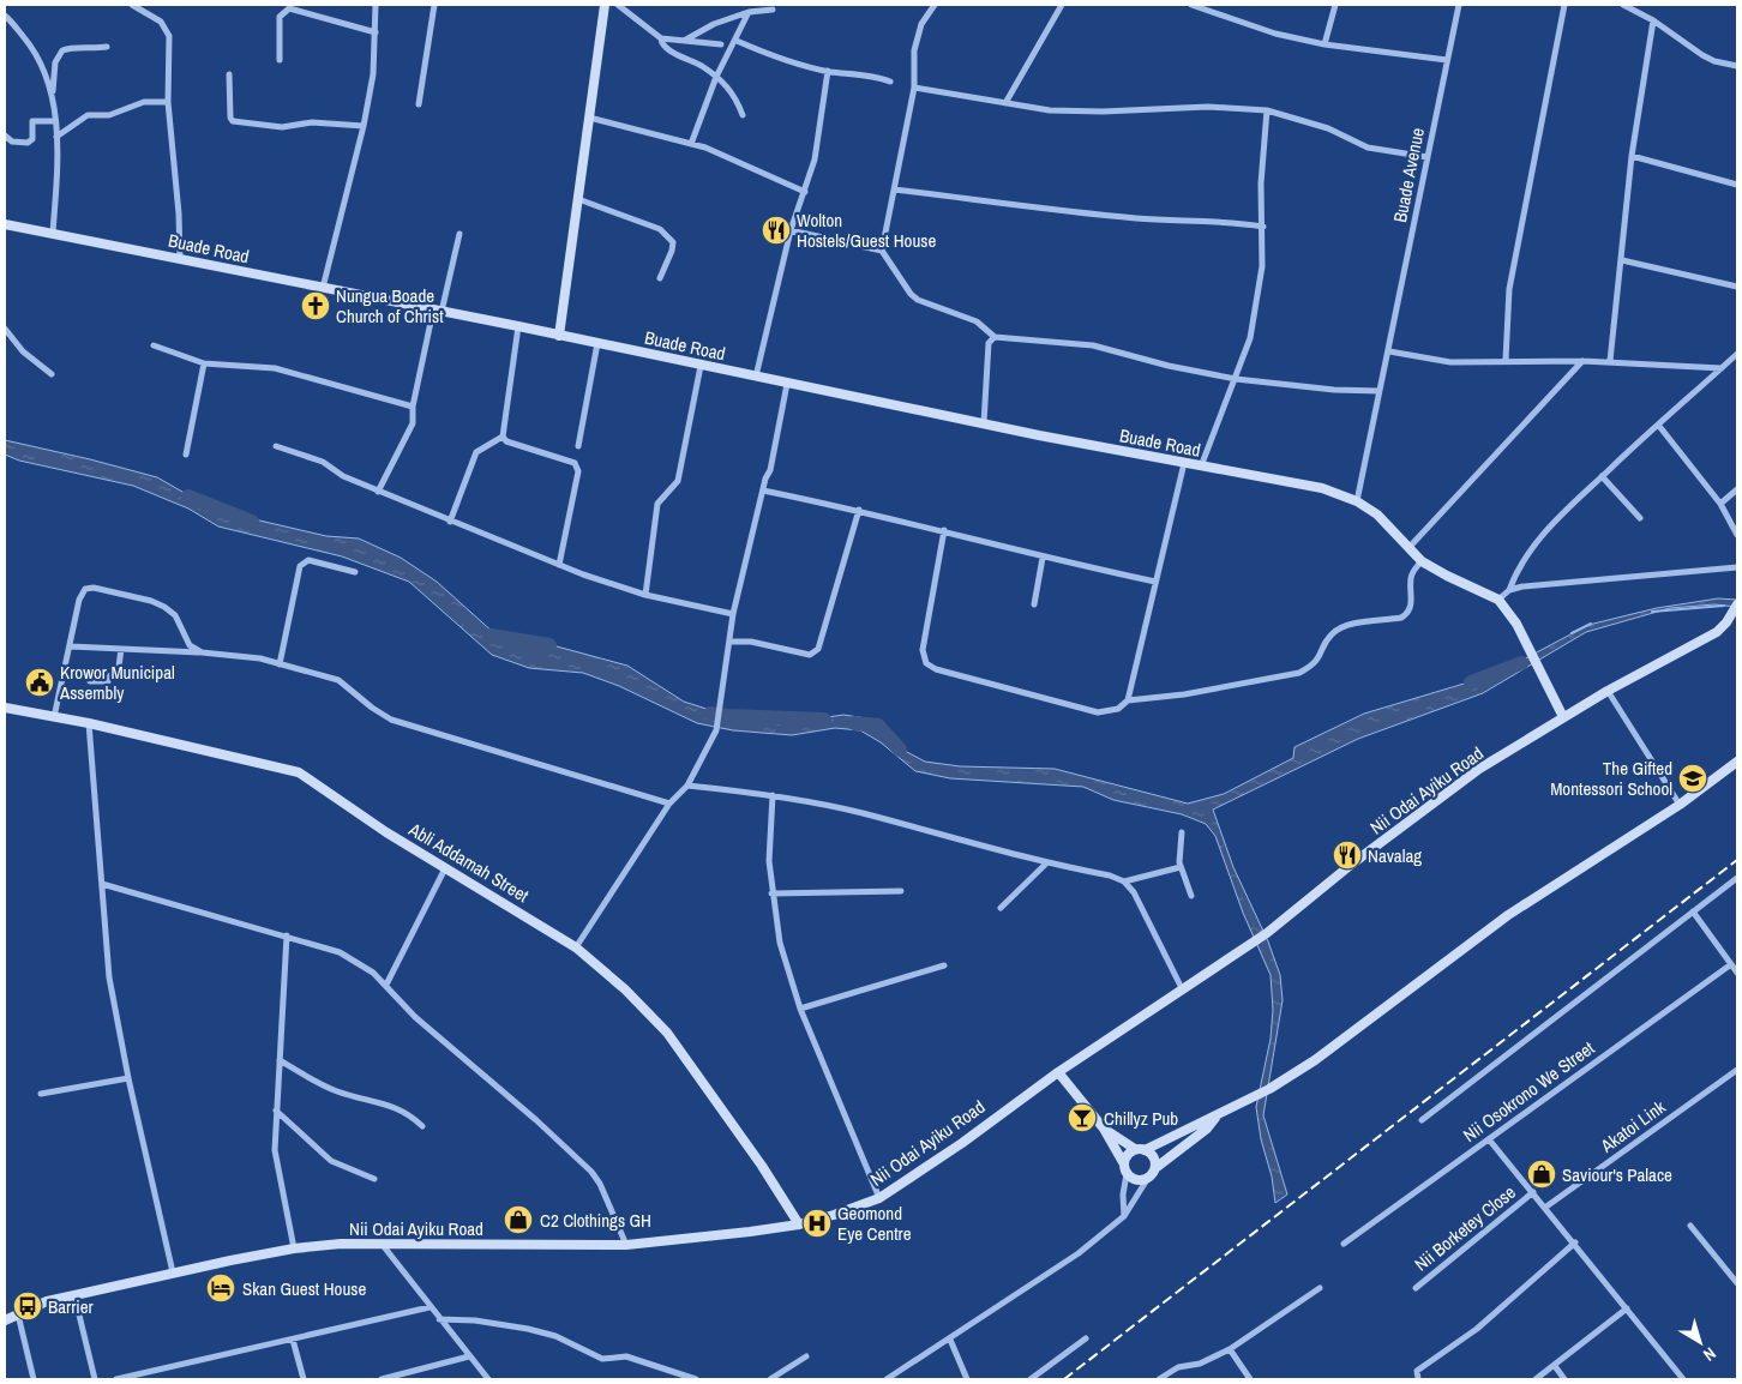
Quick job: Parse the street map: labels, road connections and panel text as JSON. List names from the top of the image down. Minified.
{"streets":{"street":["Buade Avenue","Buade Road","Nii Odai Ayiku Road","Abli Addamah Street","Nii Osokrono We Street","Akatoi Link","Nii Borketey Close"]},"crossings":[["Buade Avenue","Buade Road"],["Nii Odai Ayiku Road","Abli Addamah Street"]],"places":{"restaurant":["Wolton Hostels/Guest House","Navalag"],"church":["Nungua Boade Church of Christ"],"public building":["Krowor Municipal Assembly"],"school or university":["The Gifted Montessori School"],"bar":["Chillyz Pub"],"shop":["Saviour's Palace","C2 Clothings GH"],"hospital":["Geomond Eye Centre"],"hotel":["Skan Guest House"],"bus stop":["Barrier"]},"north":"bottom right"}
